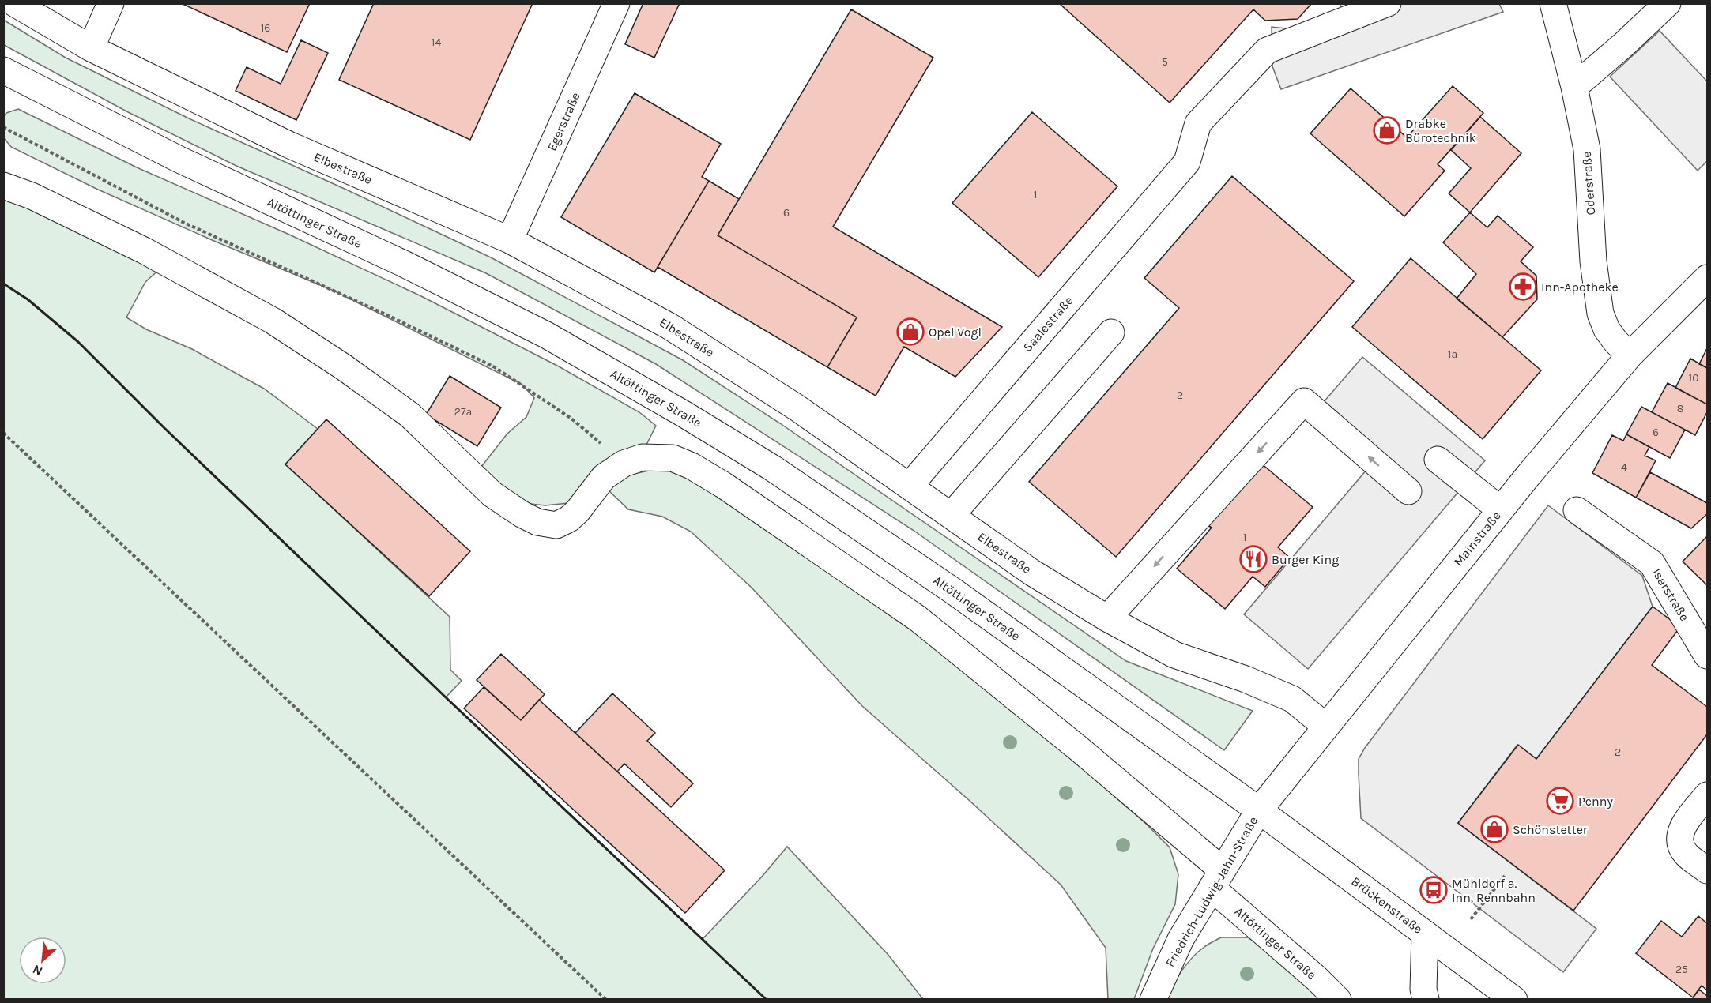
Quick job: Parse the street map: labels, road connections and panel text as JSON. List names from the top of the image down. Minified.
{"streets":{"street":["Egerstraße","Elbestraße","Oderstraße","Altöttinger Straße","Saalestraße","Mainstraße","Isarstraße","Friedrich-Ludwig-Jahn-Straße","Brückenstraße"]},"crossings":[["Egerstraße","Elbestraße"],["Elbestraße","Saalestraße"],["Elbestraße","Mainstraße"],["Oderstraße","Mainstraße"],["Altöttinger Straße","Mainstraße"],["Altöttinger Straße","Friedrich-Ludwig-Jahn-Straße"],["Altöttinger Straße","Brückenstraße"],["Mainstraße","Friedrich-Ludwig-Jahn-Straße"],["Mainstraße","Brückenstraße"],["Friedrich-Ludwig-Jahn-Straße","Brückenstraße"]],"places":{"shop":["Drabke Bürotechnik","Opel Vogl","Schönstetter"],"pharmacy":["Inn-Apotheke"],"restaurant":["Burger King"],"supermarket":["Penny"],"bus stop":["Mühldorf a. Inn, Rennbahn"]},"house_numbers":["16","14","5","1","6","1a","10","2","8","27a","6","4","1","2","25"],"north":"bottom left"}
